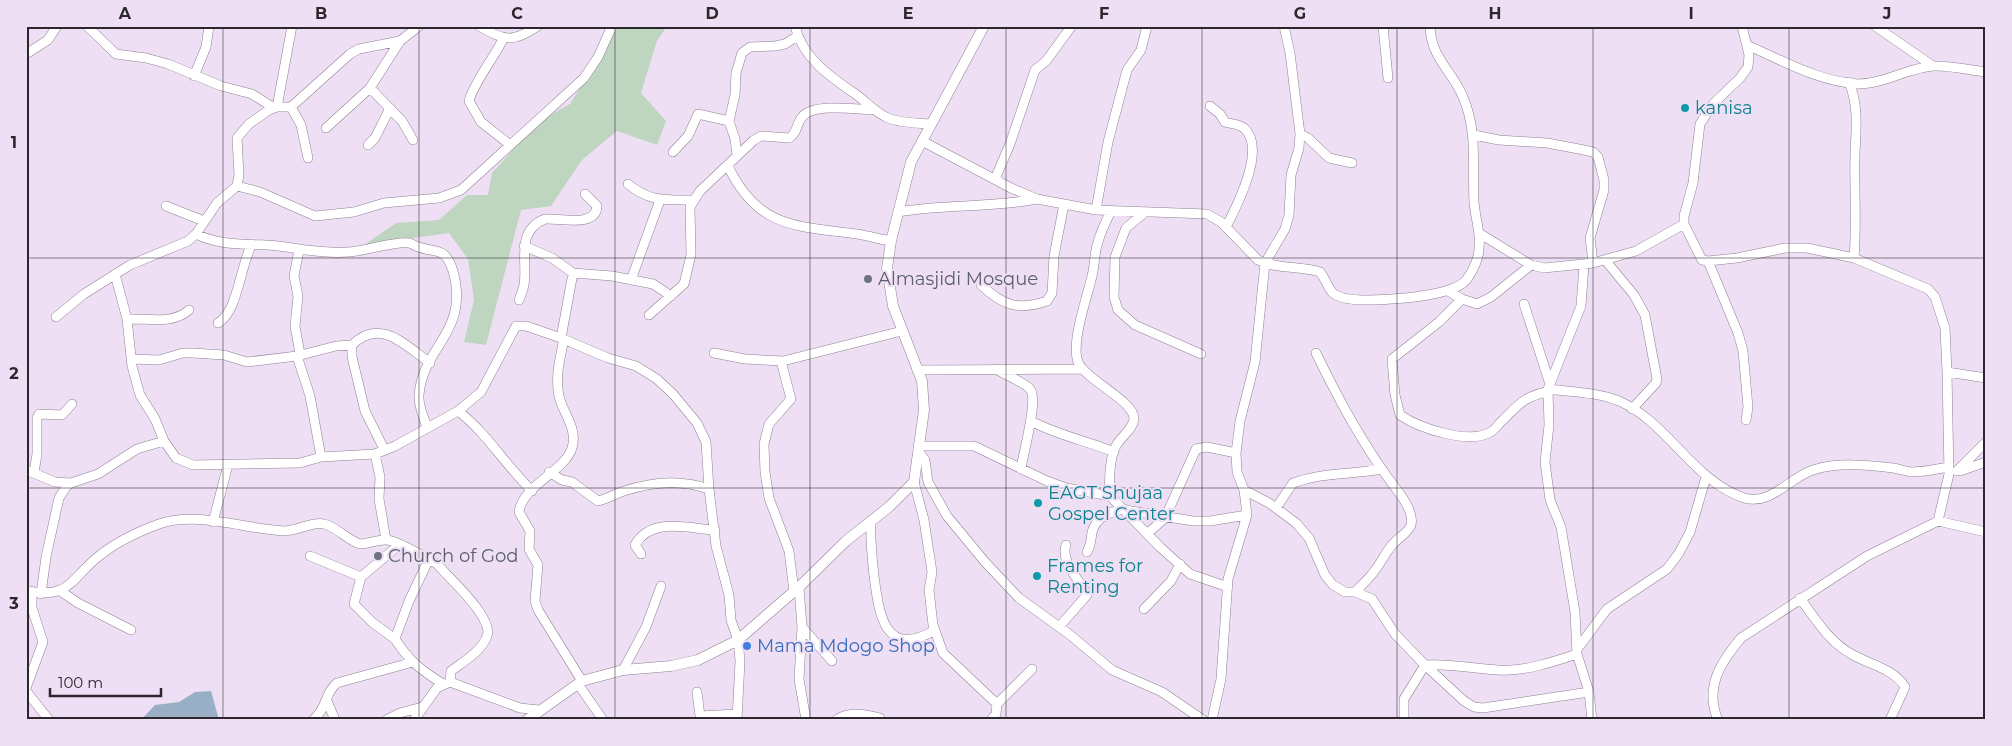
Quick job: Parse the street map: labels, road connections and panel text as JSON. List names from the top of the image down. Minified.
{"places":["kanisa","Almasjidi Mosque","EAGT Shujaa Gospel Center","Church of God","Frames for Renting","Mama Mdogo Shop"],"scale_bar":"100 m","grid":{"columns":["A","B","C","D","E","F","G","H","I","J"],"rows":["1","2","3"]}}
